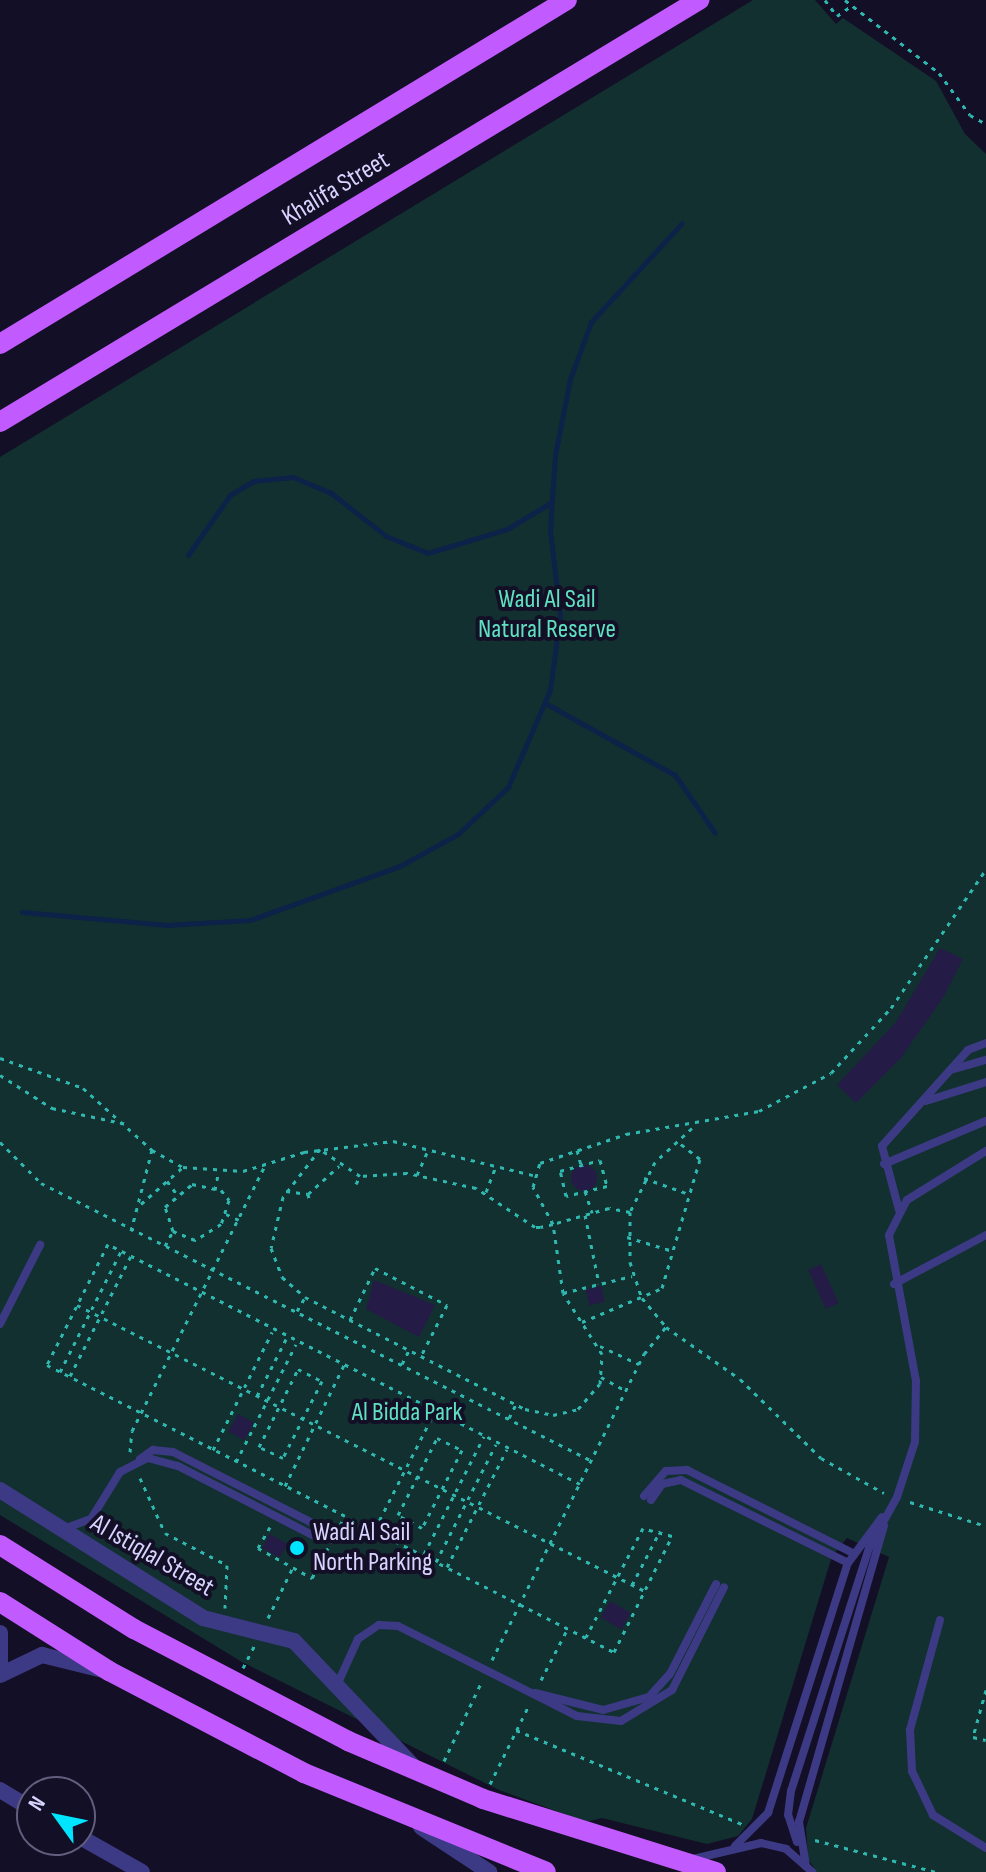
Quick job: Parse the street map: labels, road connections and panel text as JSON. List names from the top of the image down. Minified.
{"streets":{"main road":["Khalifa Street","Al Istiqlal Street"]},"parks":["Wadi Al Sail Natural Reserve","Al Bidda Park"],"places":["Wadi Al Sail North Parking"],"north":"top left"}
